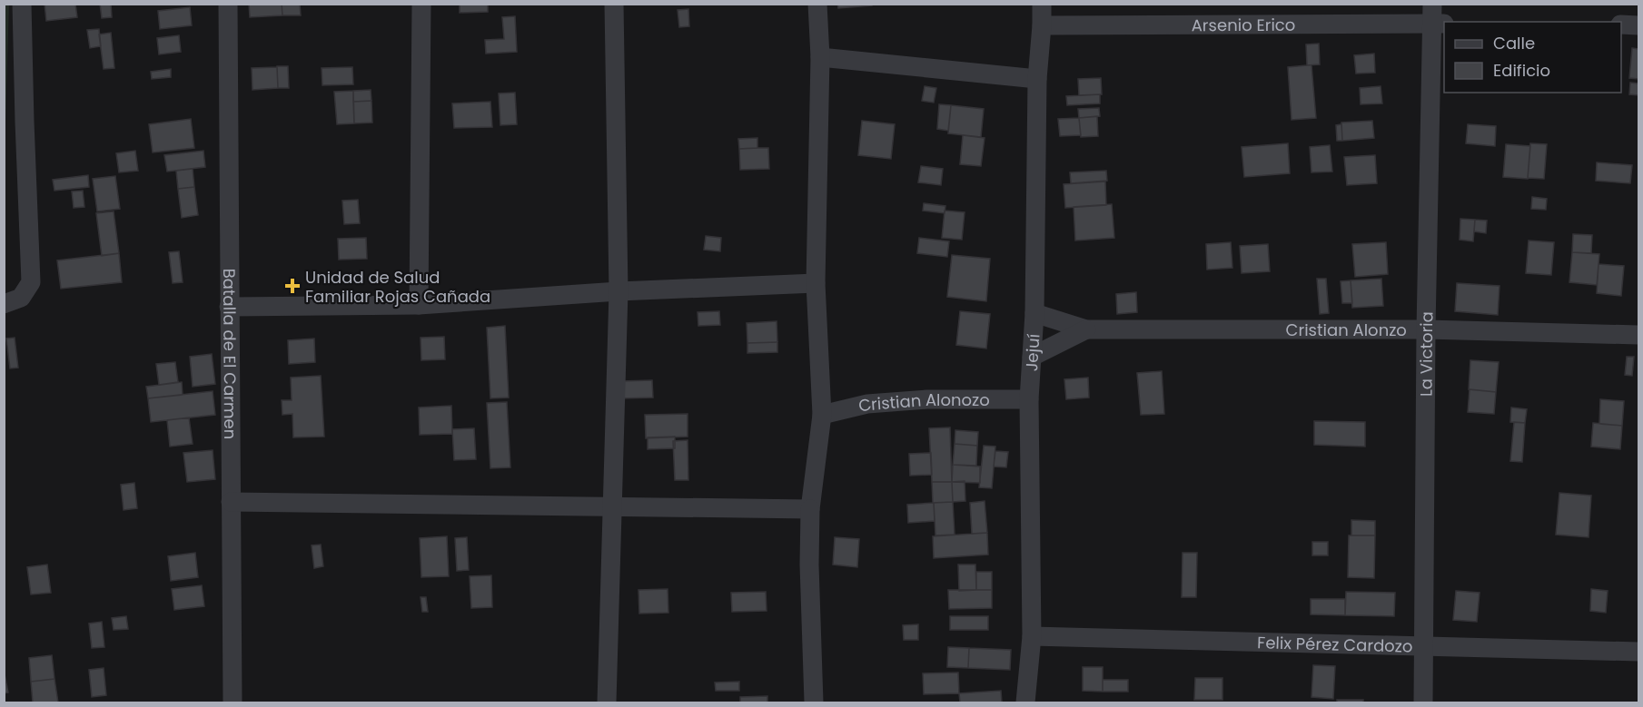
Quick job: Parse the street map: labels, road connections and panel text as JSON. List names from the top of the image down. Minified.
{"streets":{"street":["Arsenio Erico","Cristian Alonzo","La Victoria","Batalla de El Carmen","Jejuí","Cristian Alonozo","Felix Pérez Cardozo"]},"crossings":[["Arsenio Erico","La Victoria"],["Arsenio Erico","Jejuí"],["Cristian Alonzo","La Victoria"],["Cristian Alonzo","Jejuí"],["La Victoria","Felix Pérez Cardozo"],["Jejuí","Cristian Alonozo"],["Jejuí","Felix Pérez Cardozo"]],"places":{"health":["Unidad de Salud Familiar Rojas Cañada"]},"legend":["Calle","Edificio"]}
